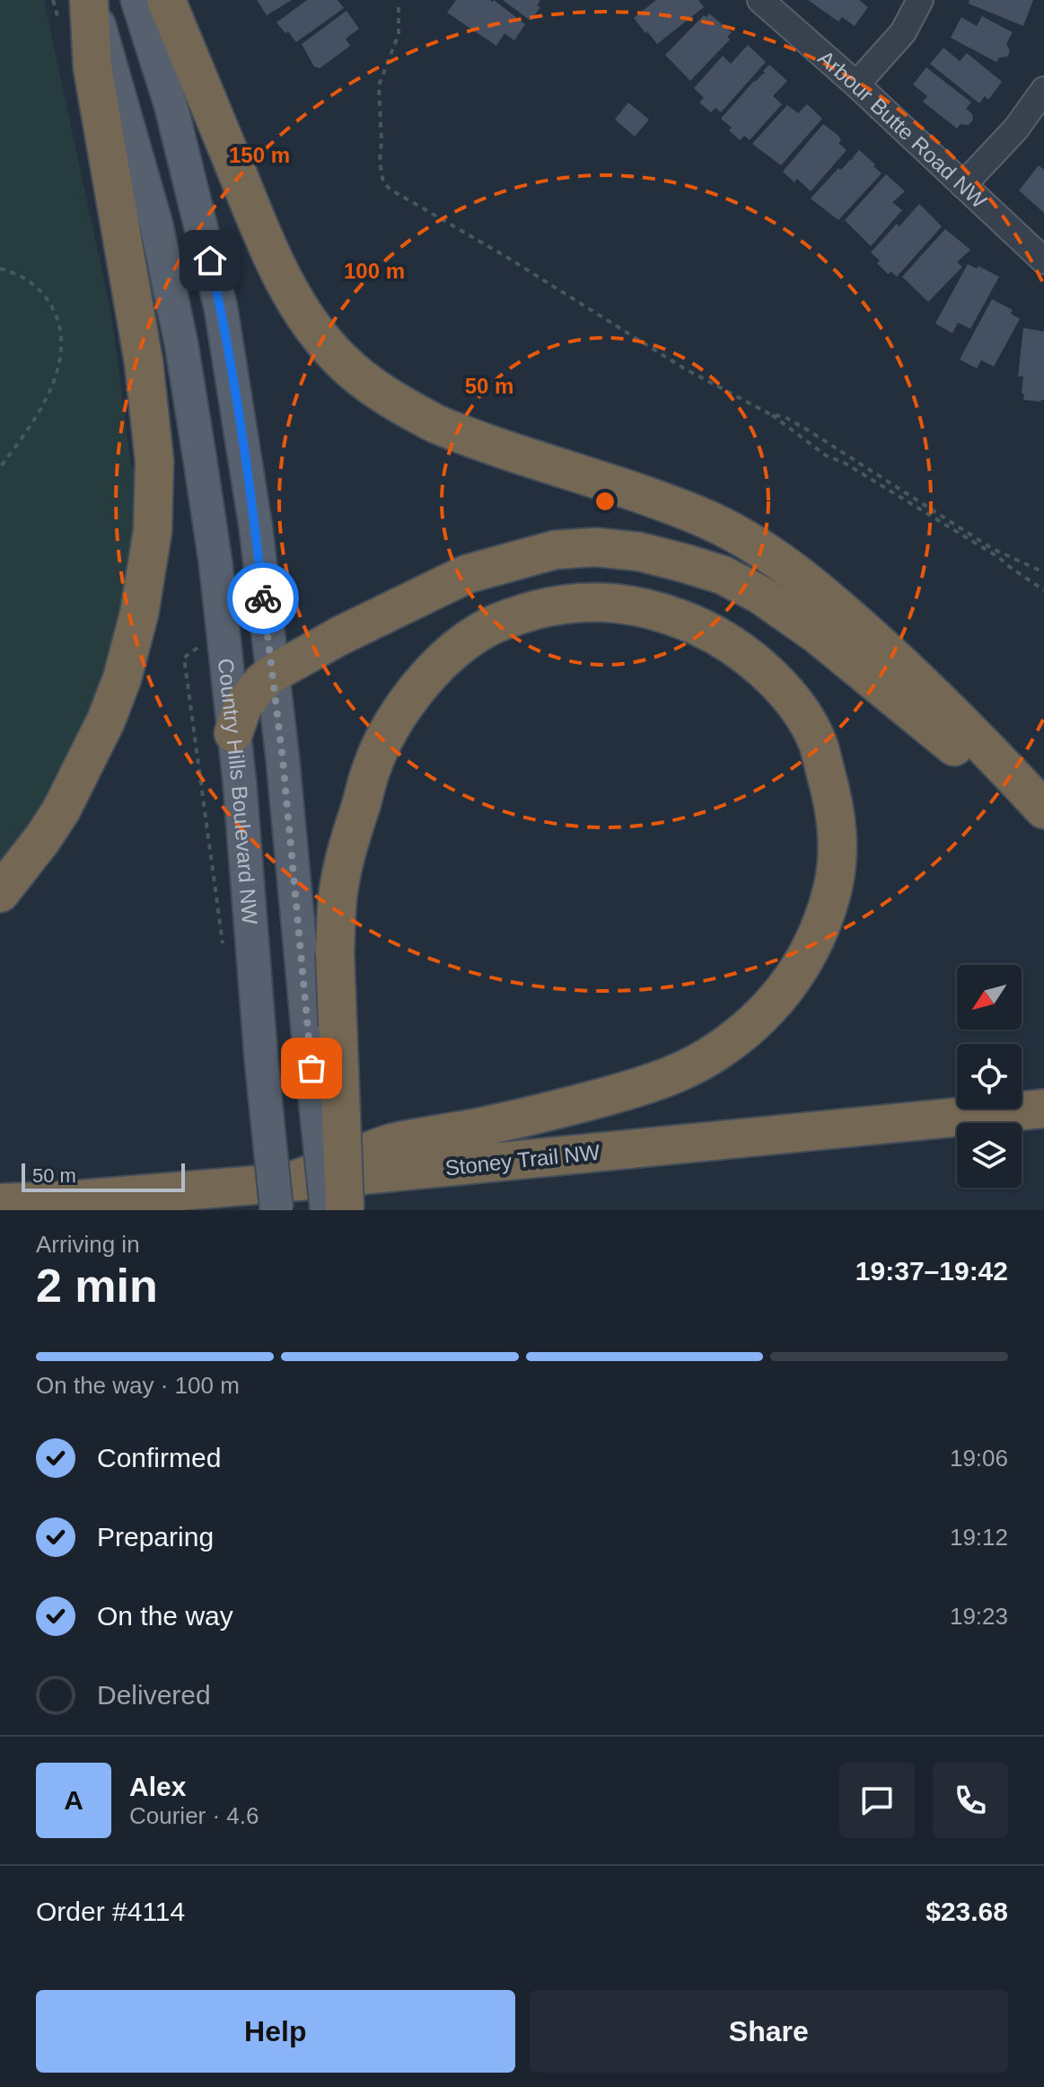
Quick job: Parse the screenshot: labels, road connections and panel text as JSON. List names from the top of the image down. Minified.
{"streets":{"highway":["Stoney Trail NW"],"main road":["Country Hills Boulevard NW"],"street":["Arbour Butte Road NW"]},"crossings":[["Country Hills Boulevard NW","Stoney Trail NW"]],"scale_bar":"50 m","north":"bottom left","page":{"scale":"50 m","heading":["2 min","Arriving in","19:37–19:42"],"panel":["Alex","Courier · 4.6","Order #4114","$23.68"],"bar":"On the way · 100 m","list":[["Confirmed","19:06"],["Preparing","19:12"],["On the way","19:23"],"Delivered"],"round":"A","buttons":["Help","Share"]},"rings":["150 m","100 m","50 m"]}
